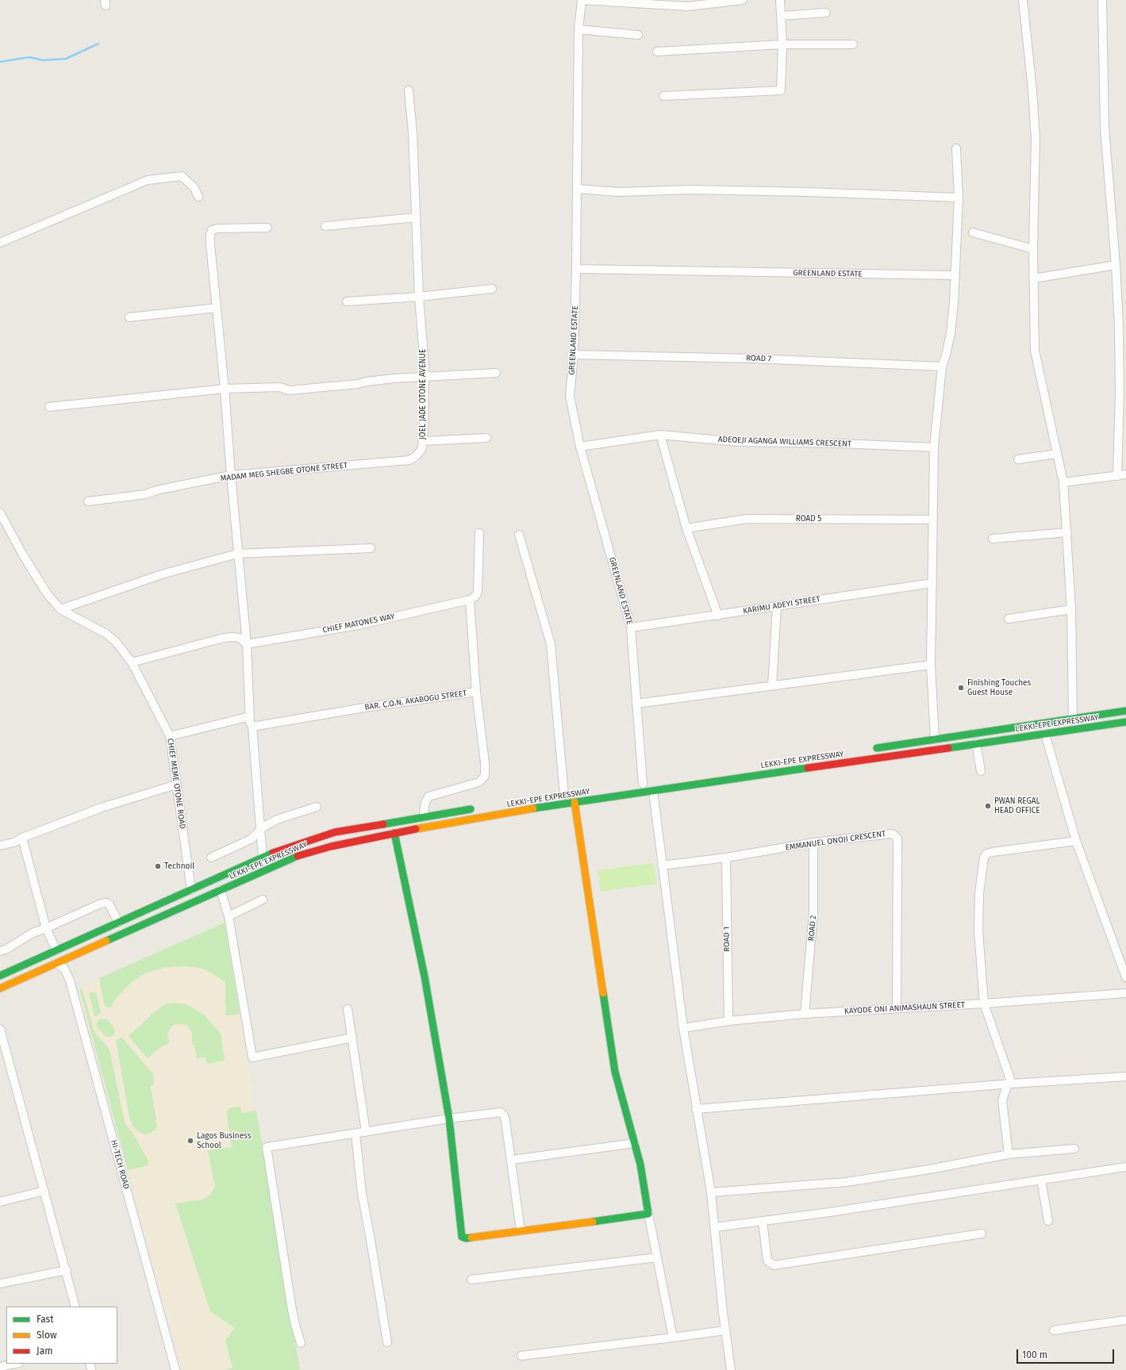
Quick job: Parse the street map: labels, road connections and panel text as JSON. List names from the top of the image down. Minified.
{"streets":{"main road":["LEKKI-EPE EXPRESSWAY"],"street":["GREENLAND ESTATE","ROAD 7","JOEL JADE OTONE AVENUE","ADEOEJI AGANGA WILLIAMS CRESCENT","MADAM MEG SHEGBE OTONE STREET","ROAD 5","KARIMU ADEYI STREET","CHIEF MATONES WAY","BAR. C.O.N. AKABOGU STREET","CHIEF MEME OTONE ROAD","EMMANUEL ONOJI CRESCENT","ROAD 2","ROAD 1","KAYODE ONI ANIMASHAUN STREET","HI-TECH ROAD"]},"crossings":[["GREENLAND ESTATE","ROAD 7"],["GREENLAND ESTATE","ADEOEJI AGANGA WILLIAMS CRESCENT"],["GREENLAND ESTATE","KARIMU ADEYI STREET"],["JOEL JADE OTONE AVENUE","MADAM MEG SHEGBE OTONE STREET"],["CHIEF MATONES WAY","BAR. C.O.N. AKABOGU STREET"],["LEKKI-EPE EXPRESSWAY","CHIEF MEME OTONE ROAD"],["LEKKI-EPE EXPRESSWAY","HI-TECH ROAD"],["EMMANUEL ONOJI CRESCENT","ROAD 2"],["EMMANUEL ONOJI CRESCENT","ROAD 1"],["EMMANUEL ONOJI CRESCENT","KAYODE ONI ANIMASHAUN STREET"],["ROAD 2","KAYODE ONI ANIMASHAUN STREET"],["ROAD 1","KAYODE ONI ANIMASHAUN STREET"]],"places":["Finishing Touches Guest House","PWAN REGAL HEAD OFFICE","Technoil","Lagos Business School"],"legend":["Fast","Slow","Jam"],"scale_bar":"100 m"}
